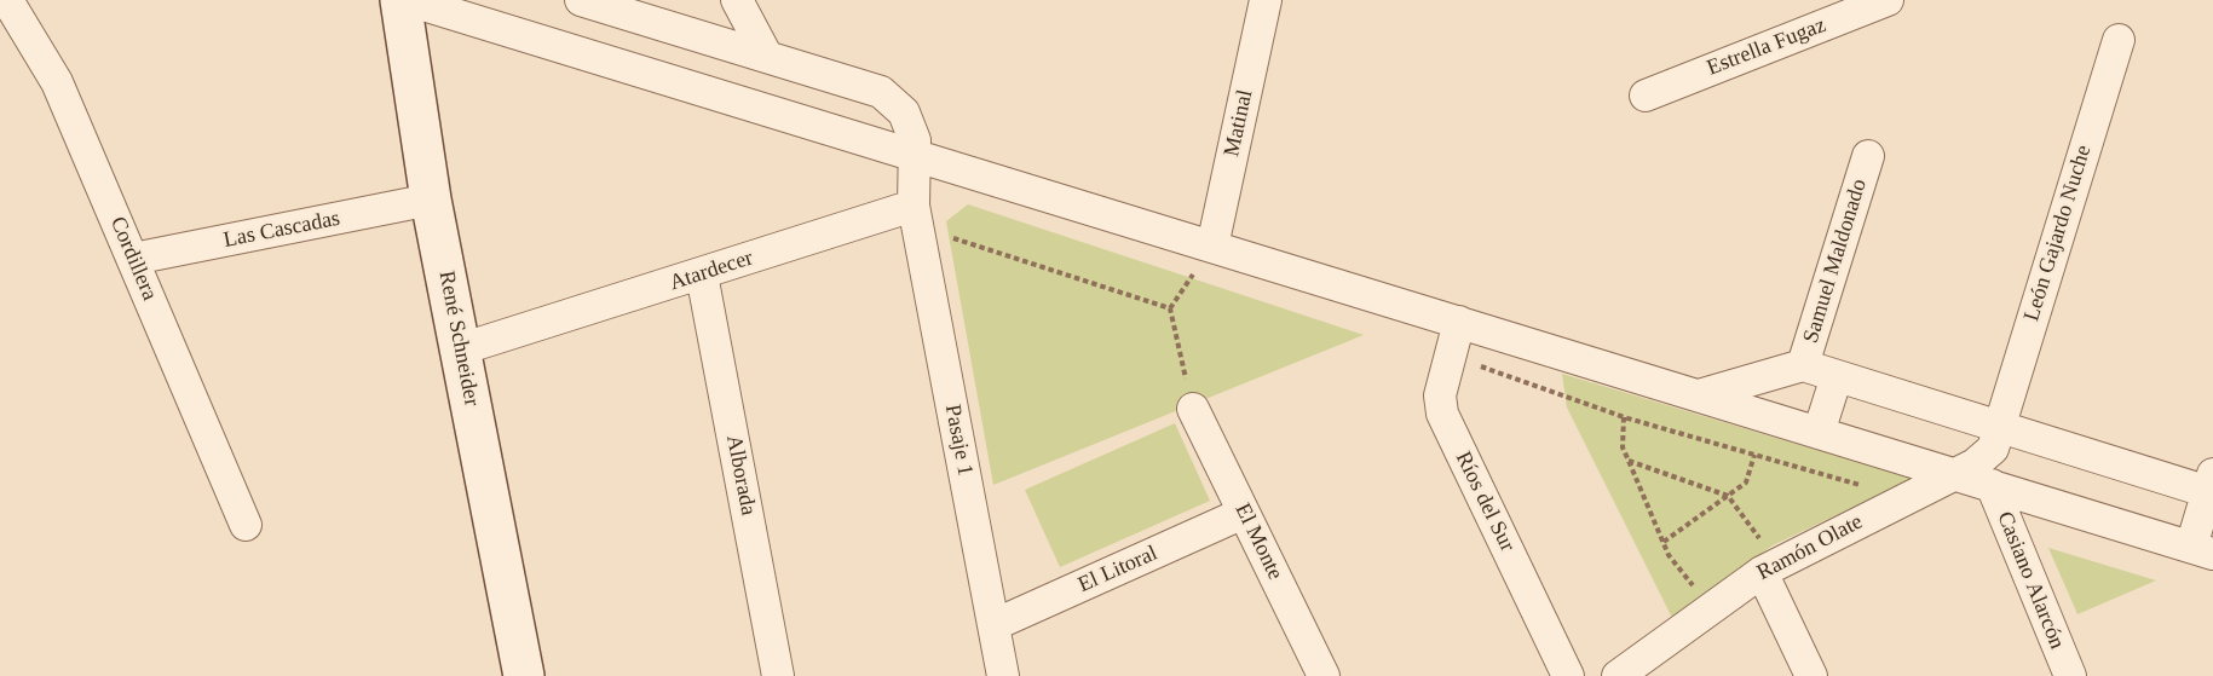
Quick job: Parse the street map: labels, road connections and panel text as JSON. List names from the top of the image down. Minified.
{"streets":{"street":["Estrella Fugaz","Matinal","Las Cascadas","León Gajardo Nuche","Cordillera","Samuel Maldonado","Atardecer","René Schneider","Pasaje 1","Alborada","Ríos del Sur","El Monte","Ramón Olate","El Litoral","Casiano Alarcón"]},"crossings":[["Las Cascadas","Cordillera"],["Las Cascadas","René Schneider"],["León Gajardo Nuche","Ramón Olate"],["Atardecer","René Schneider"],["Atardecer","Pasaje 1"],["Atardecer","Alborada"],["Pasaje 1","El Litoral"],["El Monte","El Litoral"]]}
